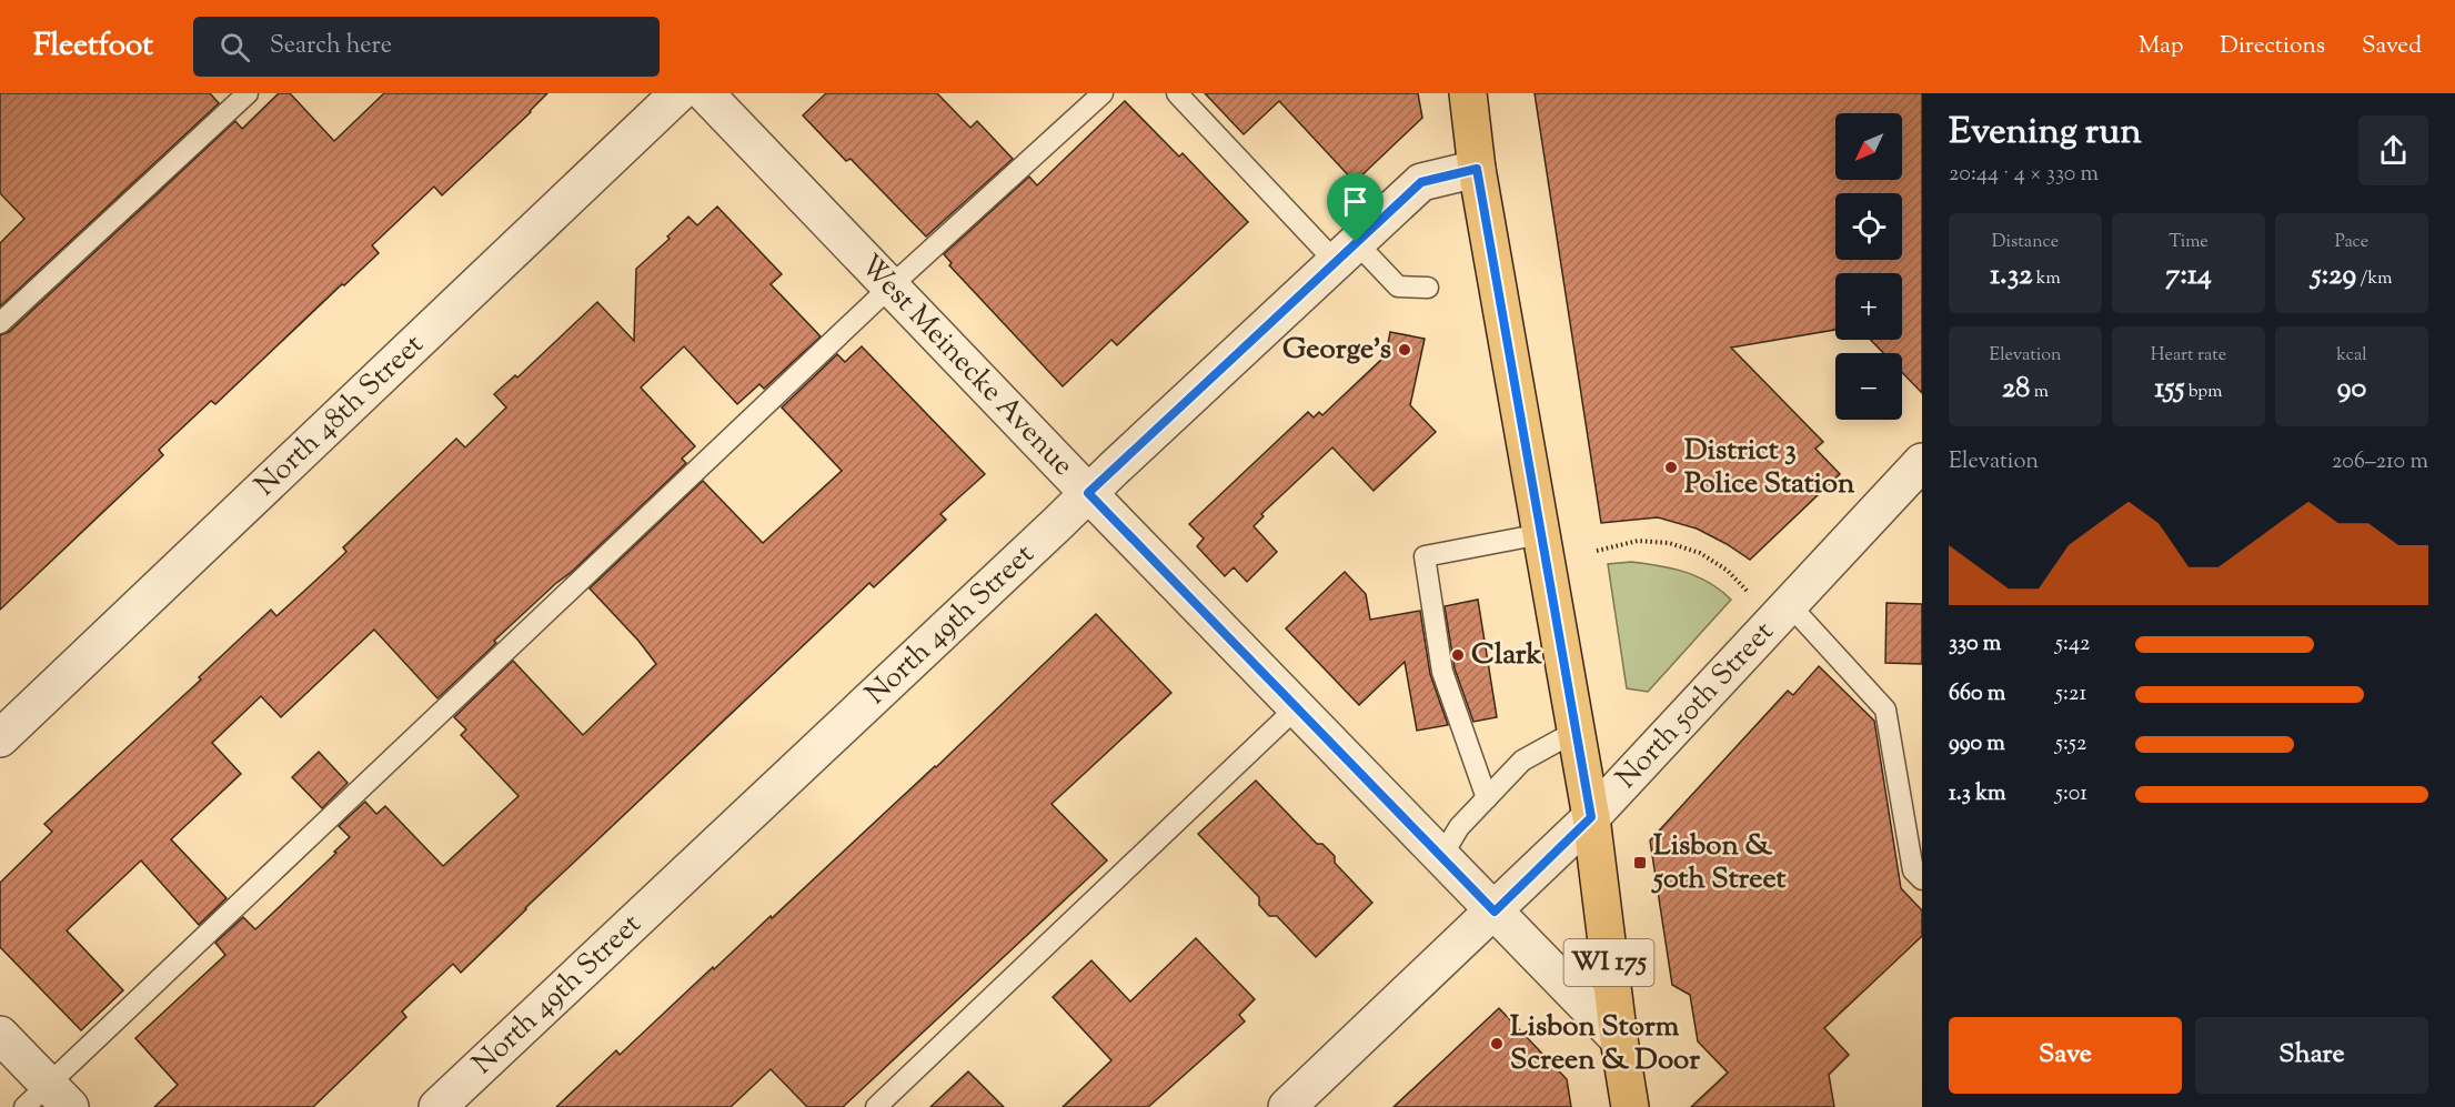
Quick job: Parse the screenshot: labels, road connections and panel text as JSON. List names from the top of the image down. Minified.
{"streets":{"main road":["WI 175"],"street":["West Meinecke Avenue","North 48th Street","North 49th Street","North 50th Street"]},"crossings":[["West Meinecke Avenue","North 49th Street"],["West Meinecke Avenue","North 50th Street"],["West Meinecke Avenue","WI 175"],["North 49th Street","WI 175"],["North 50th Street","WI 175"]],"places":{"other":["George's","District 3 Police Station","Clark","Lisbon Storm Screen & Door"],"transit":["Lisbon & 50th Street"]},"north":"bottom left","page":{"header":"Fleetfoot","search":"Search here","nav":["Map","Directions","Saved"],"heading":["Evening run","20:44 · 4 × 330 m"],"map_buttons":["+","−"],"stats":[["Distance","1.32 km"],["Time","7:14"],["Pace","5:29 /km"],["Elevation","28 m"],["Heart rate","155 bpm"],["kcal","90"]],"chart":["Elevation","206–210 m"],"list":[{"name":"330 m","note":"5:42"},{"name":"660 m","note":"5:21"},{"name":"990 m","note":"5:52"},{"name":"1.3 km","note":"5:01"}],"buttons":["Save","Share"]}}
